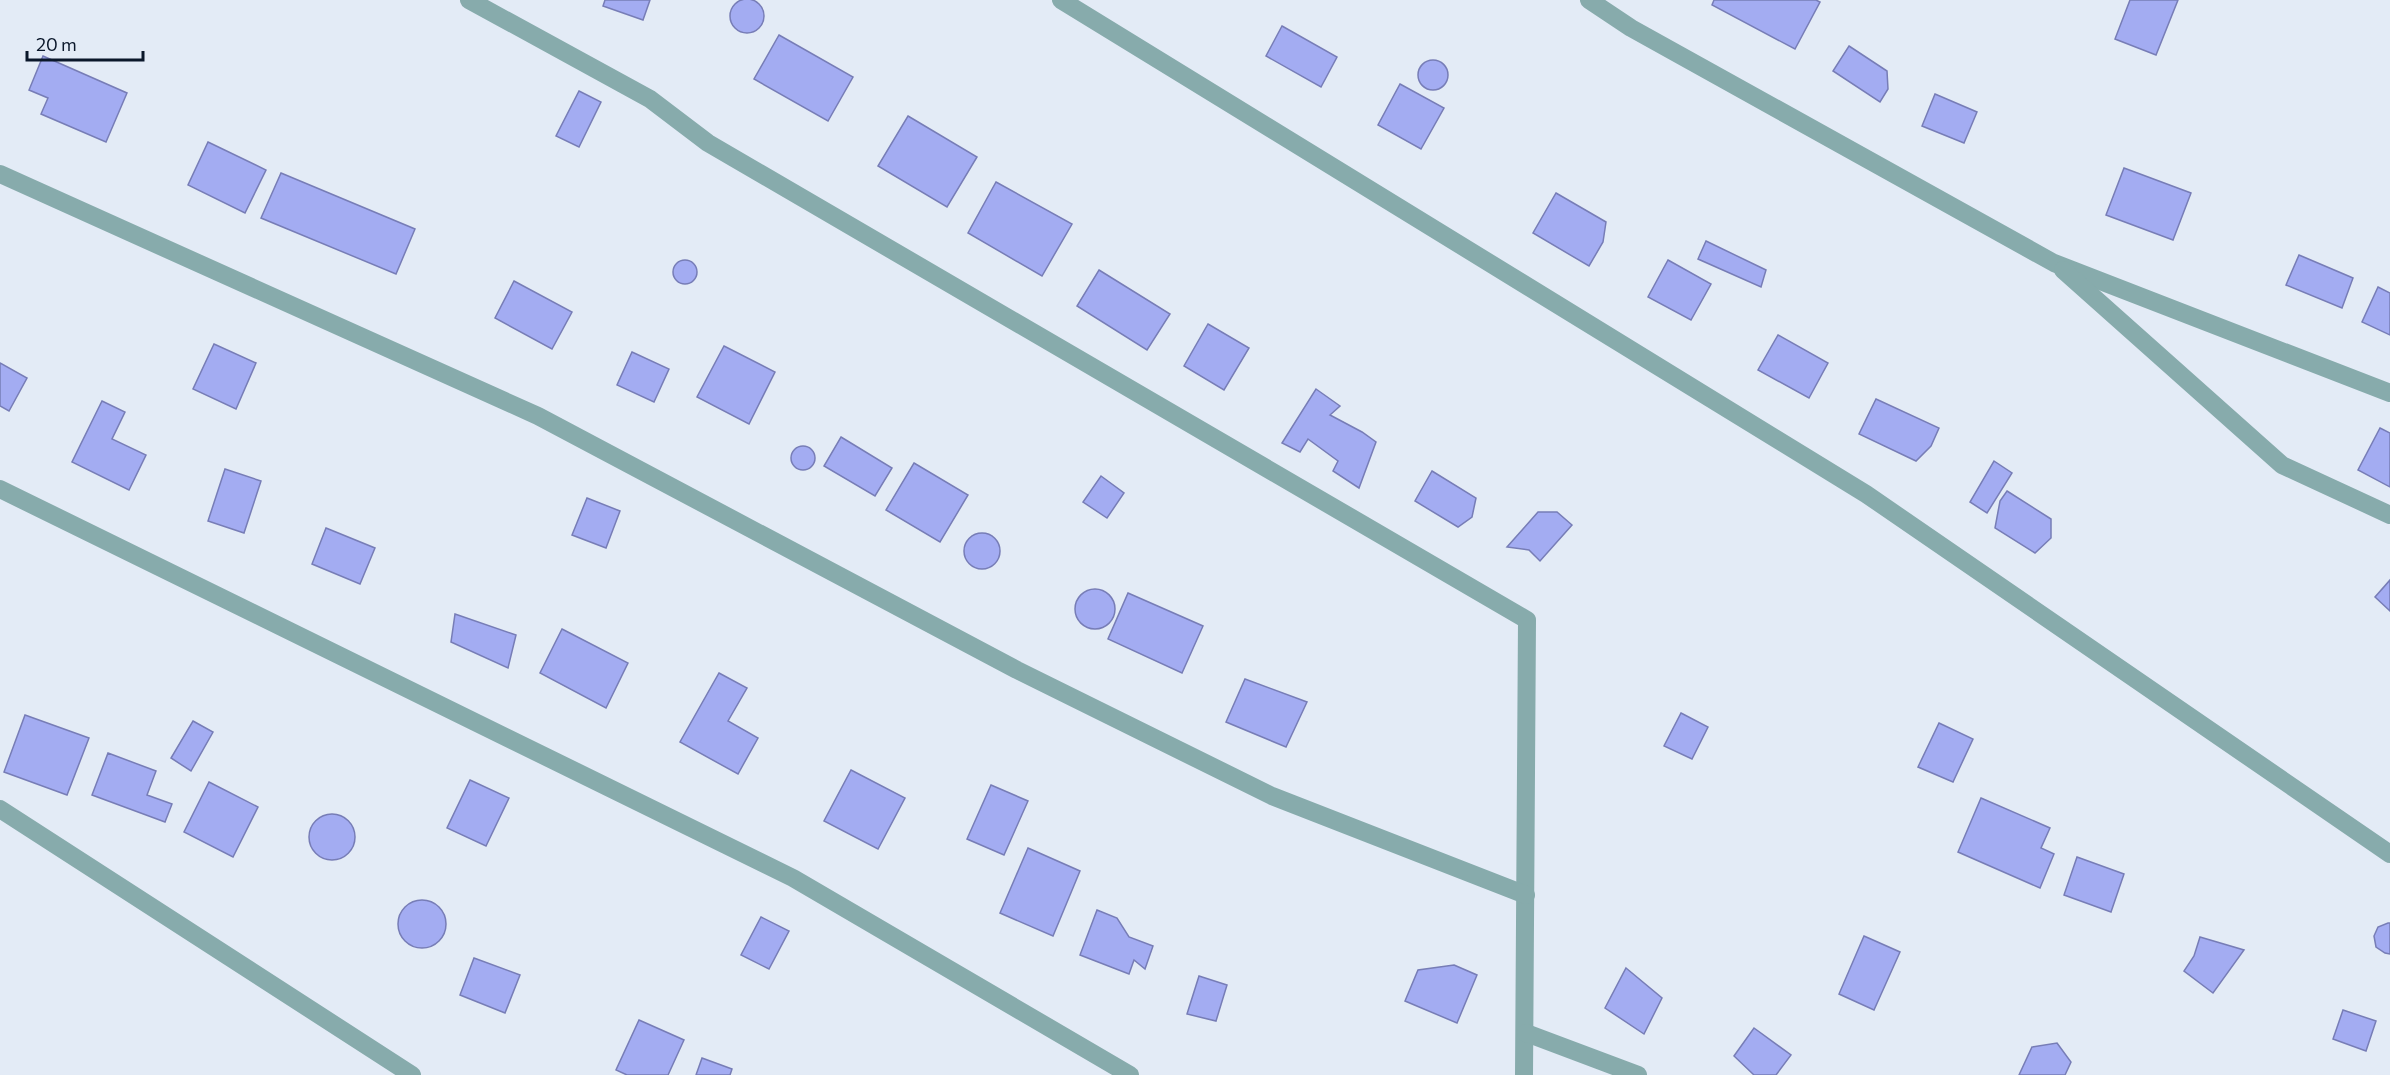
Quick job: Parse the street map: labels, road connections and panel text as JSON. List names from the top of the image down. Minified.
{"scale_bar":"20 m"}
